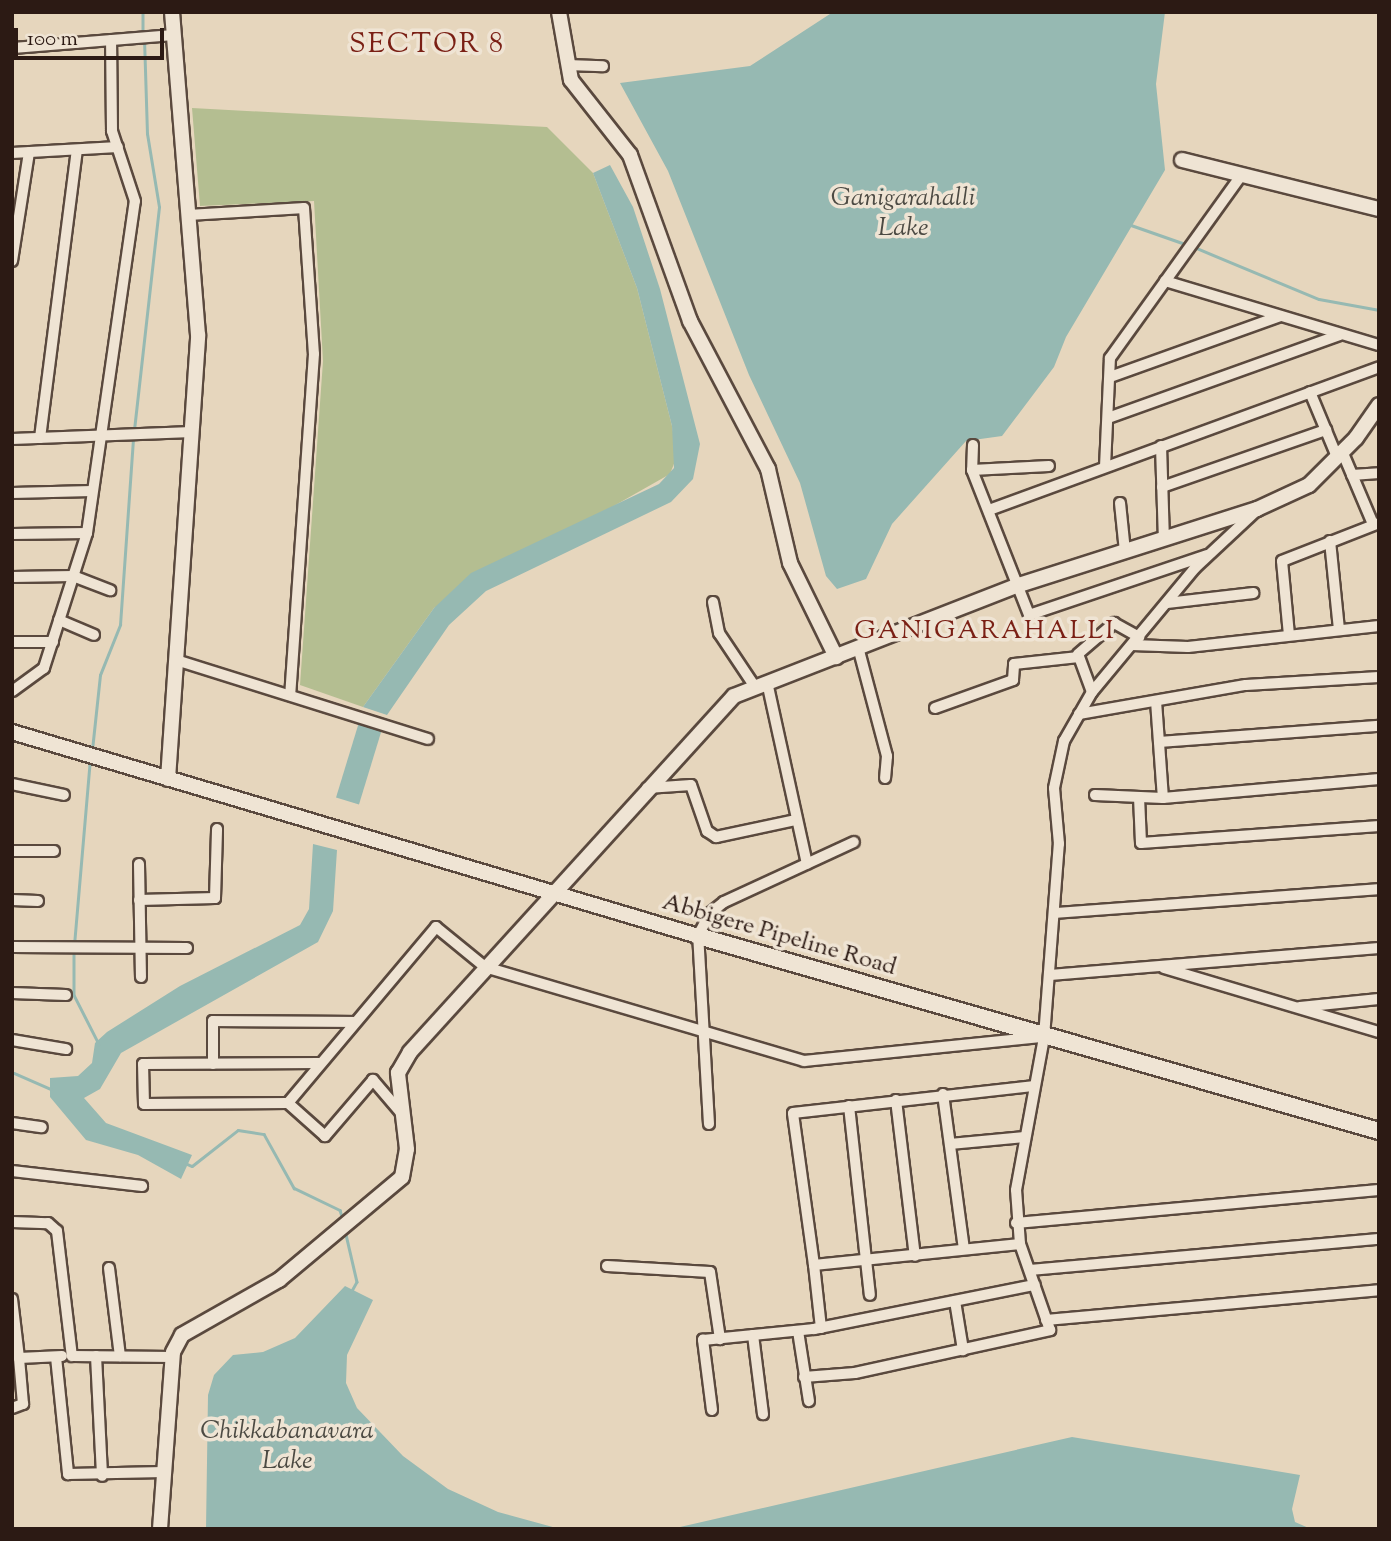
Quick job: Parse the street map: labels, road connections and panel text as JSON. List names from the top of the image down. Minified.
{"streets":{"main road":["Abbigere Pipeline Road"]},"districts":["SECTOR 8","GANIGARAHALLI"],"water":["Ganigarahalli Lake","Chikkabanavara Lake"],"scale_bar":"100 m"}
